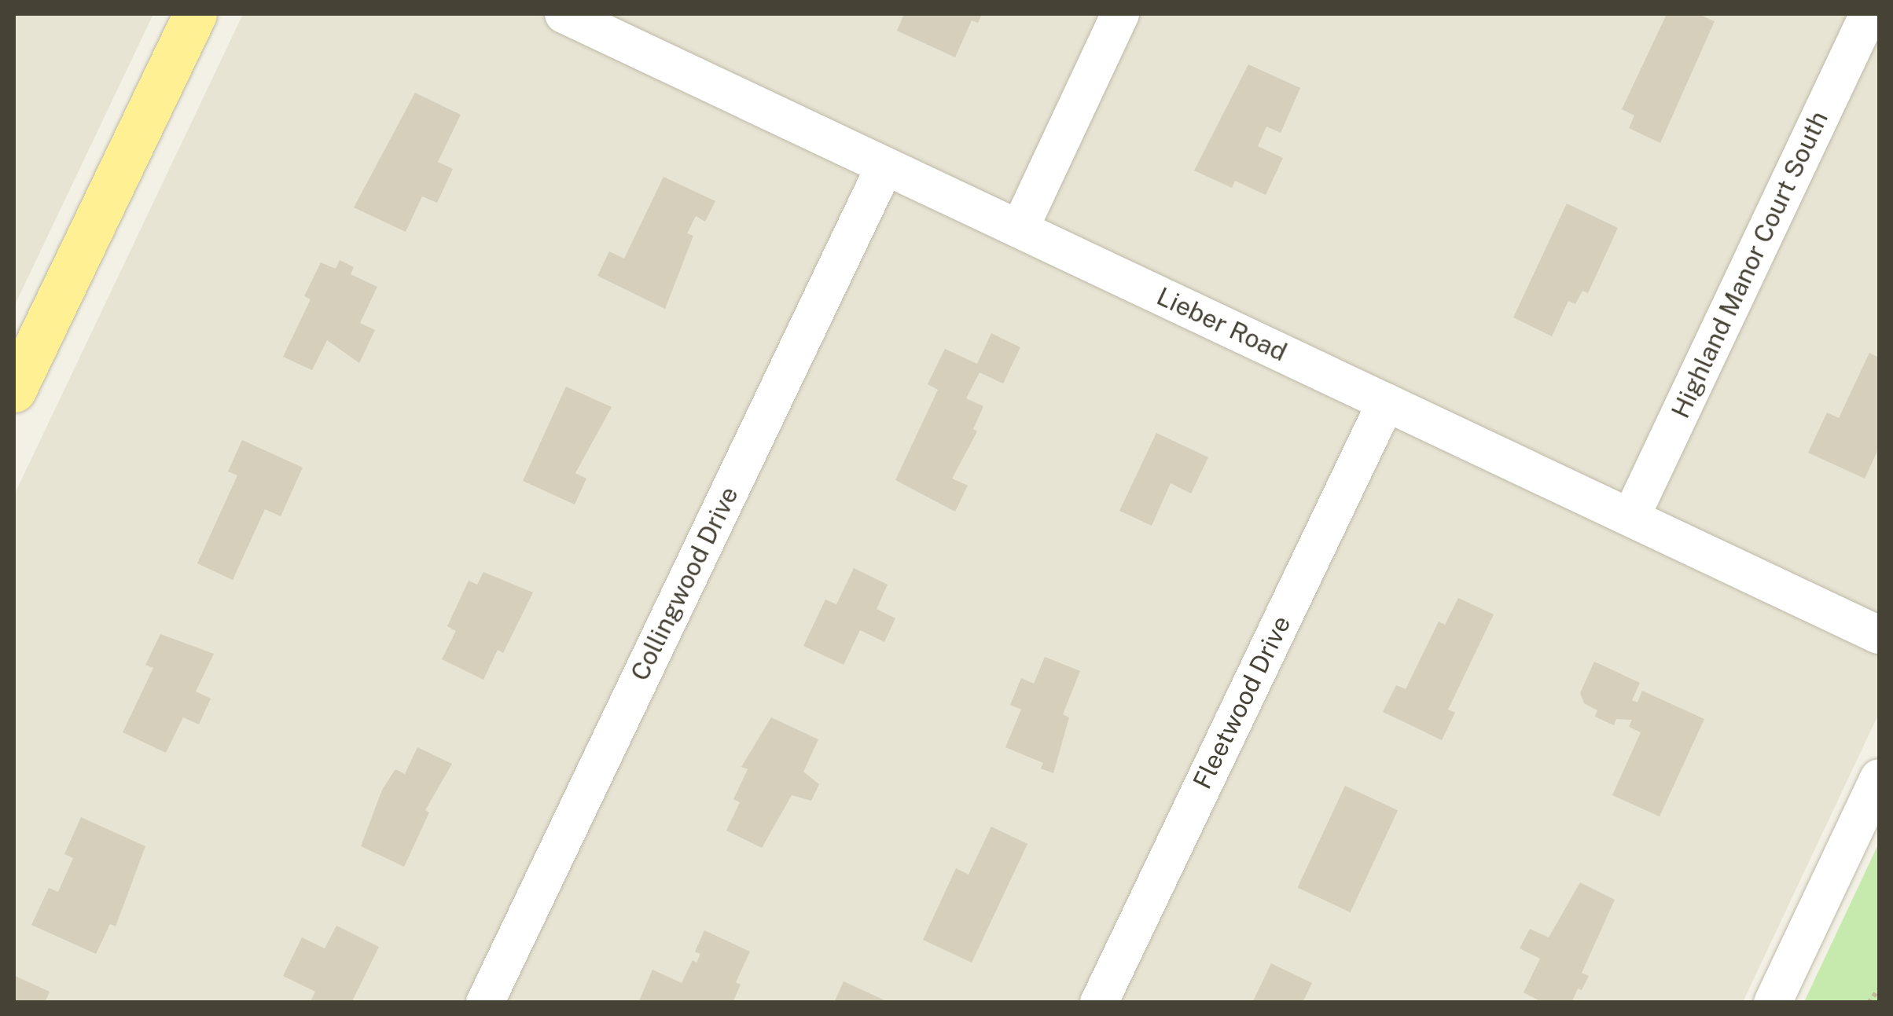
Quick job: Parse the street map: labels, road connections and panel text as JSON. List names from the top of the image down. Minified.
{"streets":{"street":["Highland Manor Court South","Lieber Road","Collingwood Drive","Fleetwood Drive"]},"crossings":[["Highland Manor Court South","Lieber Road"],["Lieber Road","Collingwood Drive"],["Lieber Road","Fleetwood Drive"]]}
